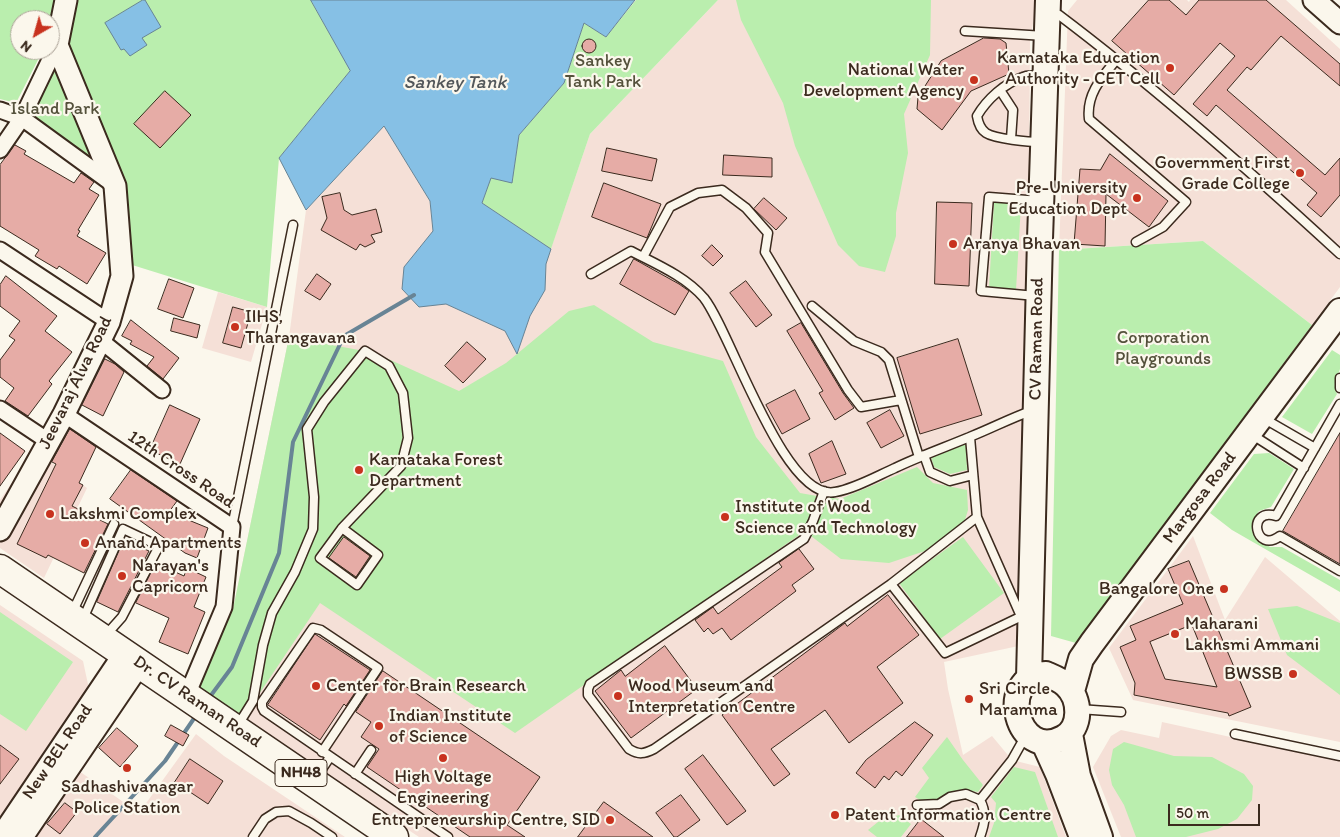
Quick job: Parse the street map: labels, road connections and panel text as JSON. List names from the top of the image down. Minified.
{"streets":{"highway":["Dr. CV Raman Road","NH48"],"main road":["CV Raman Road","Margosa Road"],"street":["Jeevaraj Alva Road","12th Cross Road","New BEL Road"]},"crossings":[["CV Raman Road","Margosa Road"],["Jeevaraj Alva Road","12th Cross Road"],["12th Cross Road","Dr. CV Raman Road"],["Dr. CV Raman Road","New BEL Road"]],"water":["Sankey Tank"],"parks":["Sankey Tank Park","Island Park","Corporation Playgrounds"],"places":["Karnataka Education Authority - CET Cell","National Water Development Agency","Government First Grade College","Pre-University Education Dept","Aranya Bhavan","IIHS, Tharangavana","Karnataka Forest Department","Lakshmi Complex","Institute of Wood Science and Technology","Anand Apartments","Narayan's Capricorn","Bangalore One","Maharani Lakhsmi Ammani","BWSSB","Center for Brain Research","Wood Museum and Interpretation Centre","Sri Circle Maramma","Indian Institute of Science","High Voltage Engineering","Sadhashivanagar Police Station","Patent Information Centre","Entrepreneurship Centre, SID"],"scale_bar":"50 m","north":"bottom left"}
